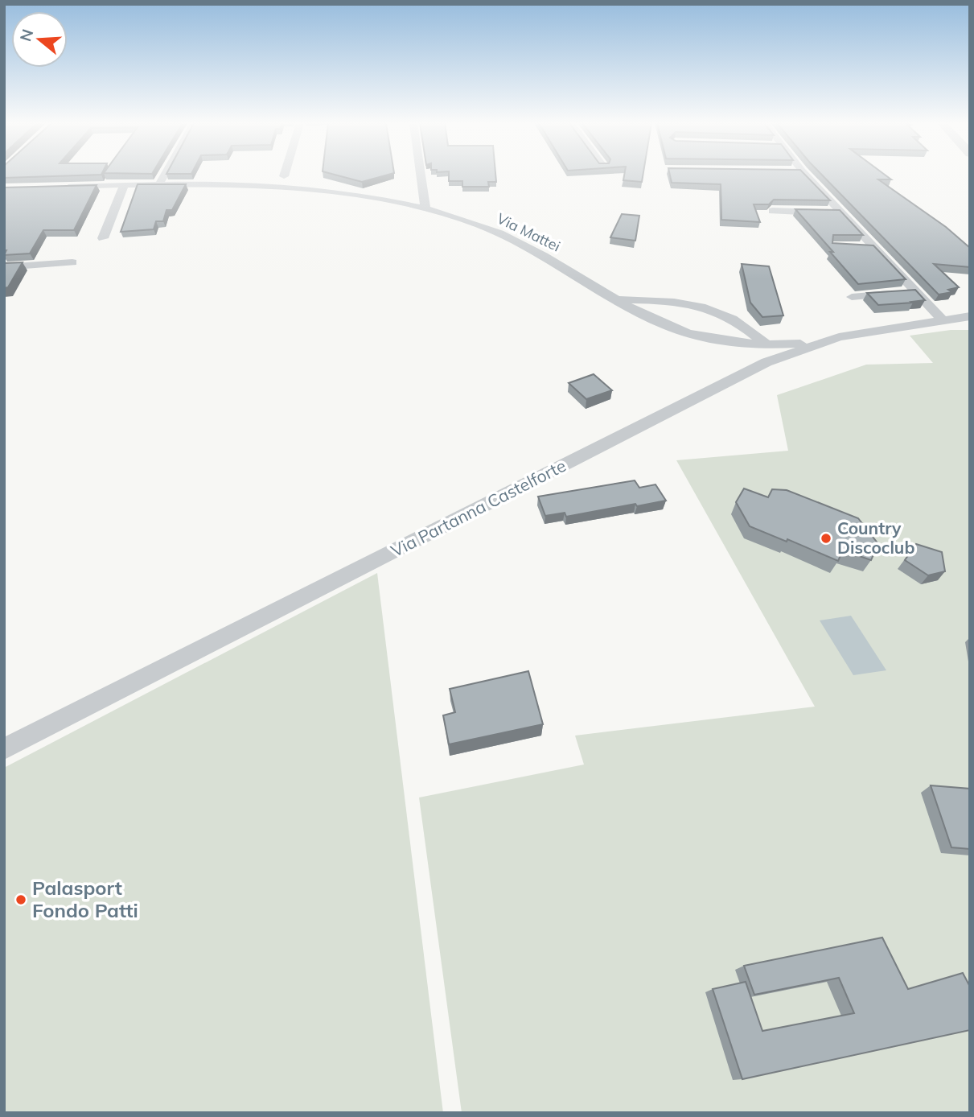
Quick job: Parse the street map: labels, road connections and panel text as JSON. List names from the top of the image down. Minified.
{"streets":{"street":["Via Mattei","Via Partanna Castelforte"]},"crossings":[["Via Mattei","Via Partanna Castelforte"]],"places":["Country Discoclub","Palasport Fondo Patti"],"north":"left"}
